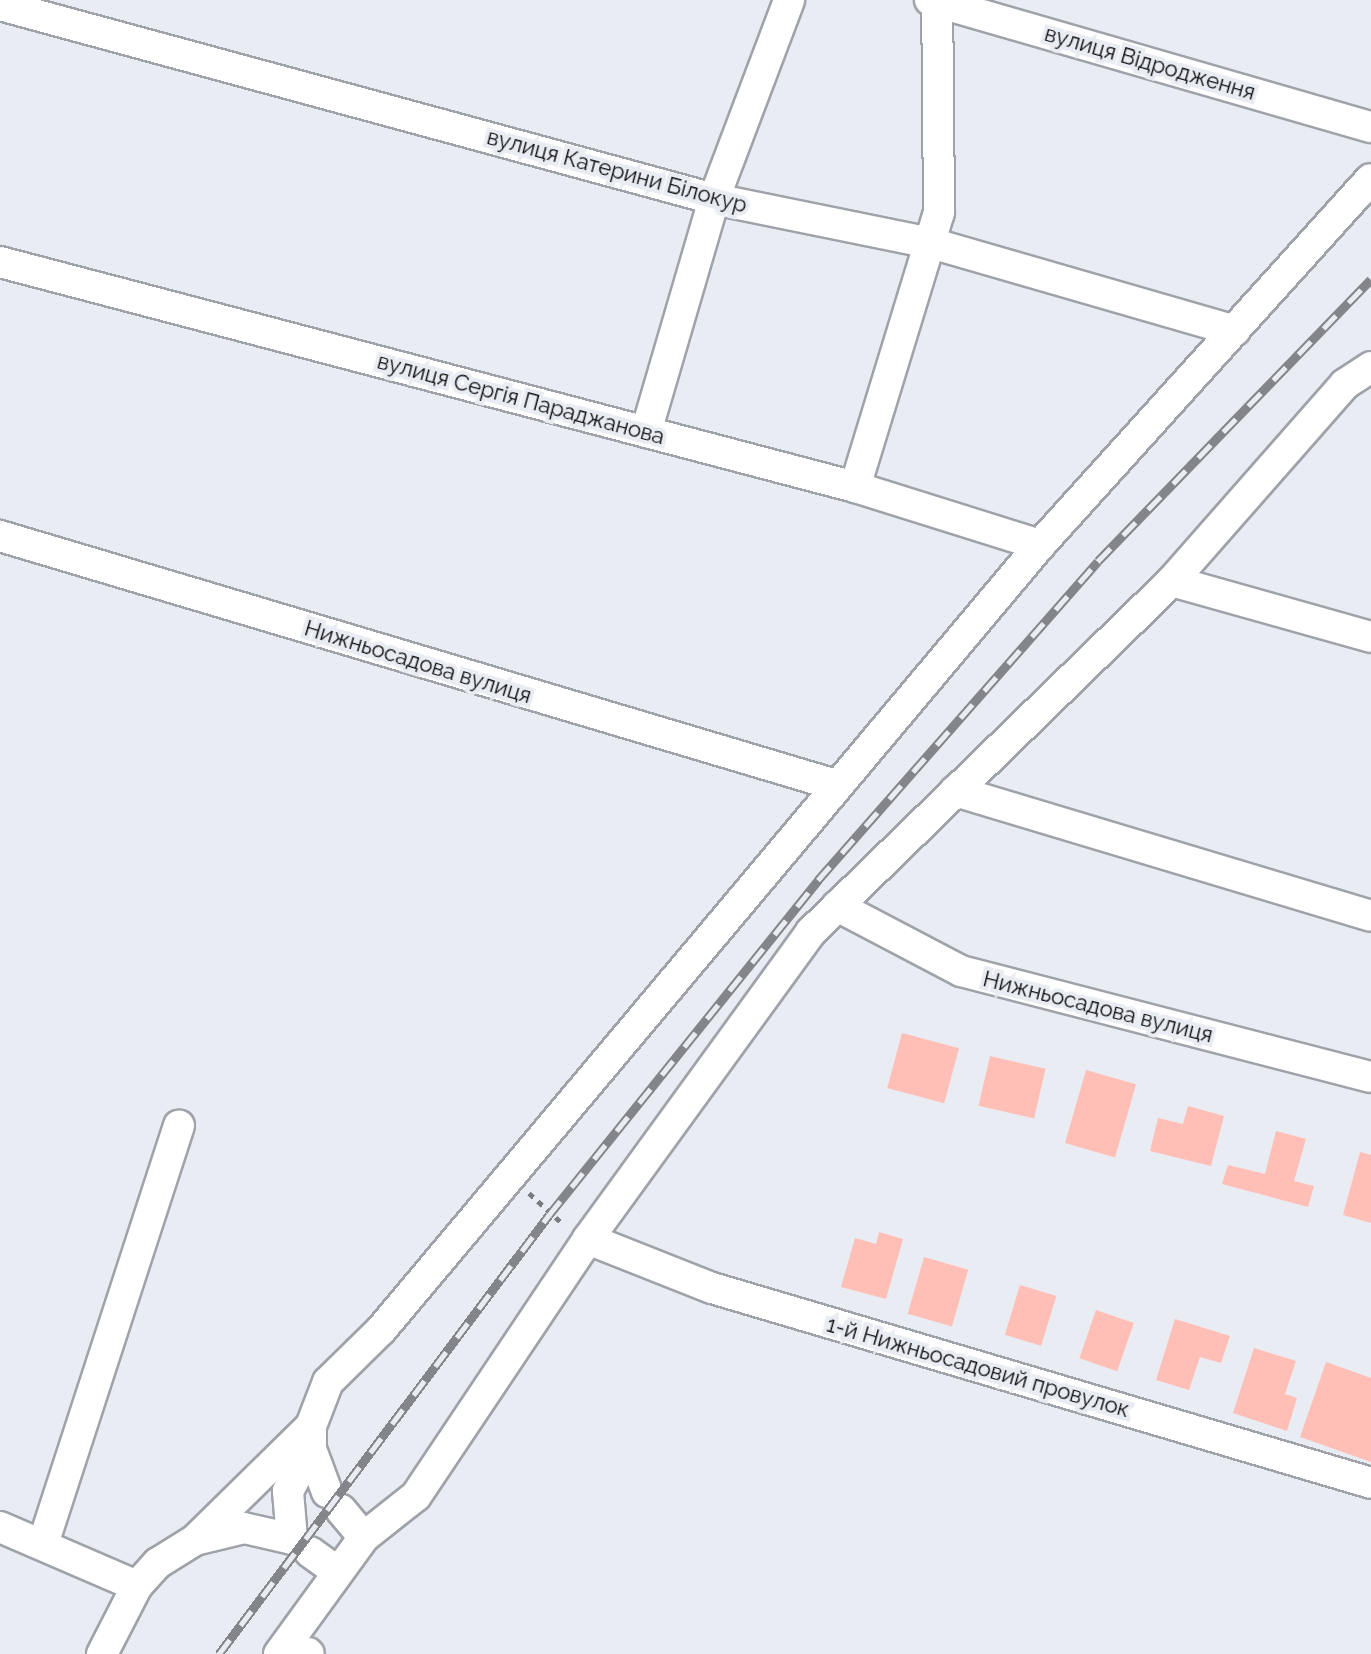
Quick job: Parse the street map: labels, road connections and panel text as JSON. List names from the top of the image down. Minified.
{"streets":{"street":["вулиця Відродження","вулиця Катерини Білокур","вулиця Сергія Параджанова","Нижньосадова вулиця","1-й Нижньосадовий провулок"]}}
